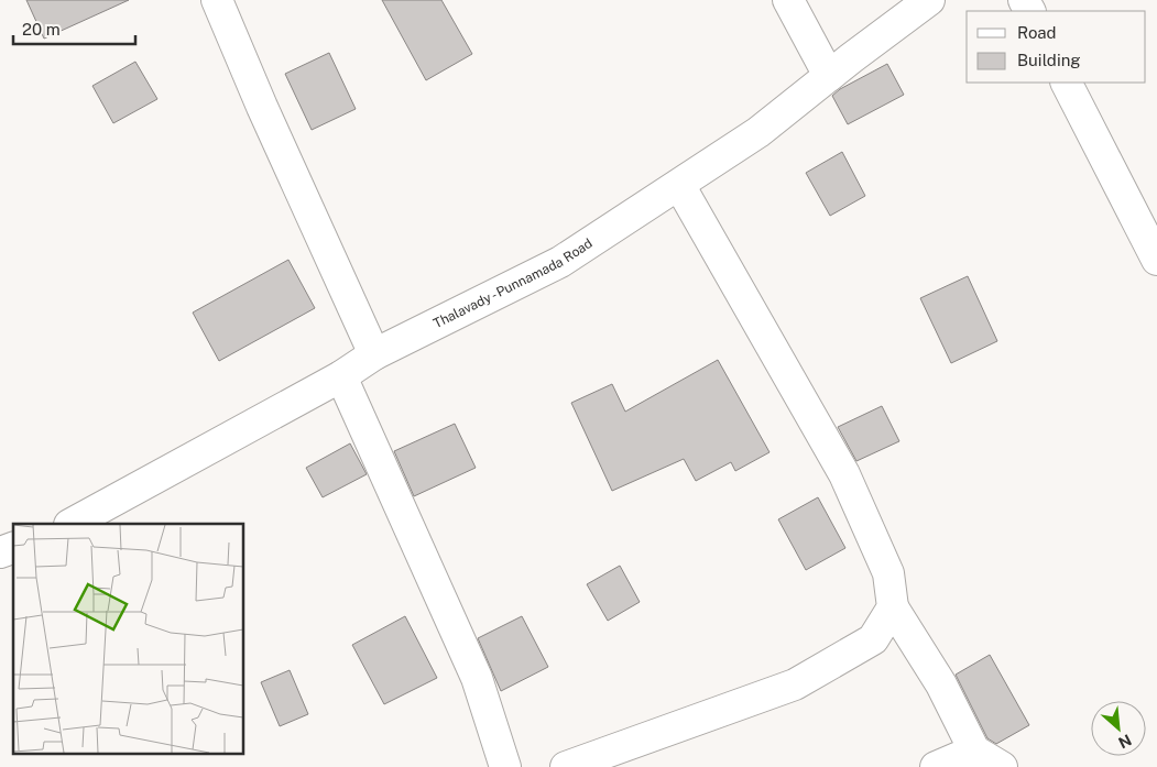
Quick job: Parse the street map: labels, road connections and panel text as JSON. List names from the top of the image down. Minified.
{"streets":{"street":["Thalavady - Punnamada Road"]},"legend":["Road","Building"],"scale_bar":"20 m","north":"bottom right"}
